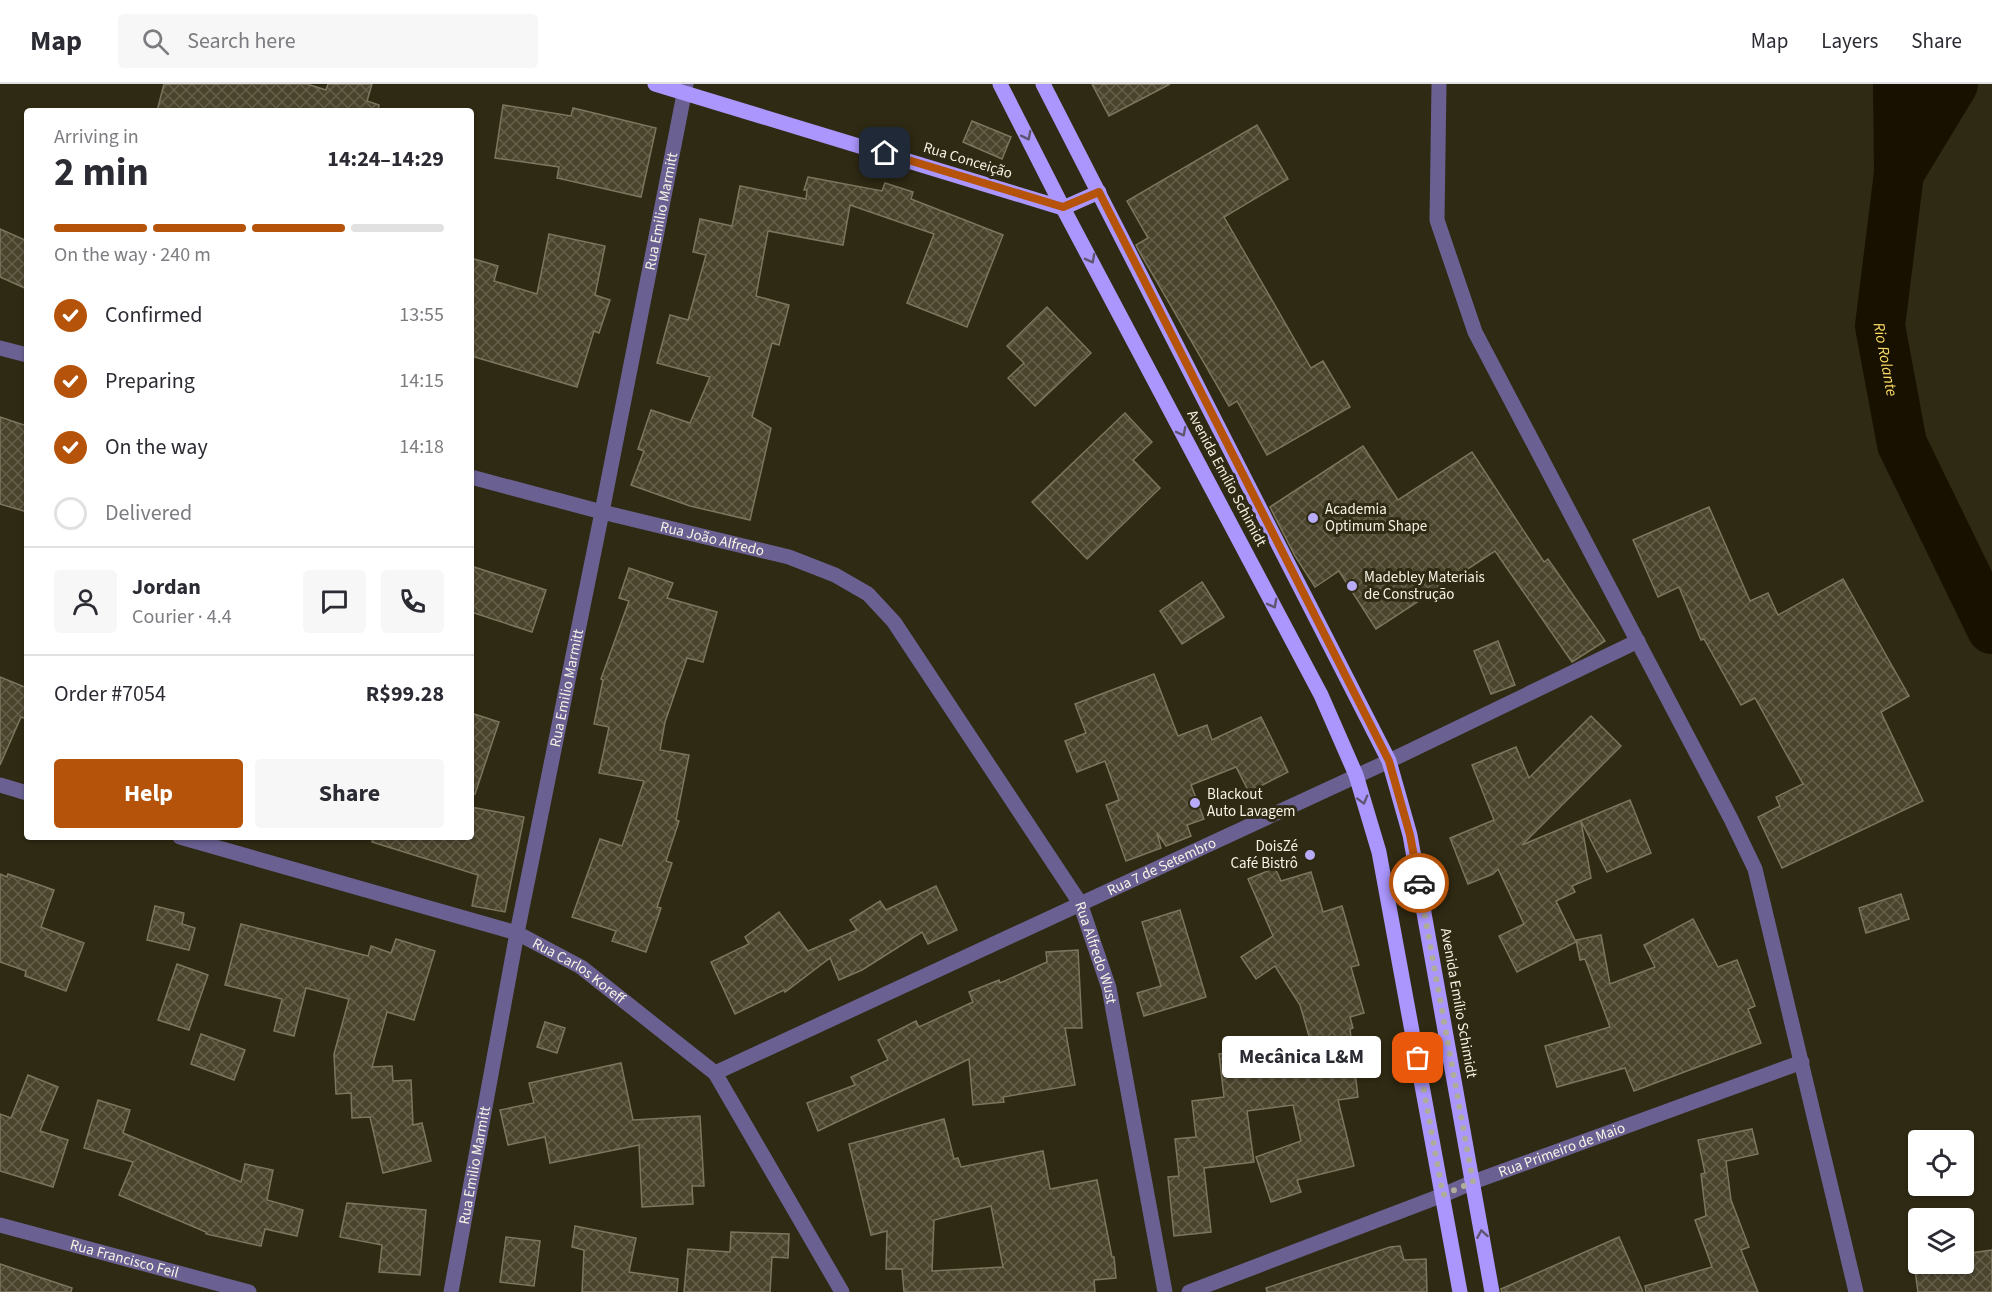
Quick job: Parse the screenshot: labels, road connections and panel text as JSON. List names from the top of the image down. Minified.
{"streets":{"main road":["Rua Conceição","Avenida Emílio Schimidt"],"street":["Rua Emilio Marmitt","Rua João Alfredo","Rua 7 de Setembro","Rua Alfredo Wust","Rua Carlos Koreff","Rua Primeiro de Maio","Rua Francisco Feil"]},"crossings":[["Rua Conceição","Rua Emilio Marmitt"],["Rua Conceição","Avenida Emílio Schimidt"],["Rua Emilio Marmitt","Rua João Alfredo"],["Rua Emilio Marmitt","Rua Carlos Koreff"],["Avenida Emílio Schimidt","Rua 7 de Setembro"],["Avenida Emílio Schimidt","Rua Primeiro de Maio"],["Rua João Alfredo","Rua Alfredo Wust"],["Rua 7 de Setembro","Rua Alfredo Wust"],["Rua 7 de Setembro","Rua Carlos Koreff"]],"water":["Rio Rolante"],"places":["Academia Optimum Shape","Madebley Materiais de Construção","Blackout Auto Lavagem","DoisZé Café Bistrô","Mecânica L&M"],"page":{"header":"Map","search":"Search here","nav":["Map","Layers","Share"],"heading":["2 min","Arriving in","14:24–14:29"],"panel":["Jordan","Courier · 4.4","Order #7054","R$99.28"],"bar":"On the way · 240 m","list":[["Confirmed","13:55"],["Preparing","14:15"],["On the way","14:18"],"Delivered"],"buttons":["Help","Share"],"bubble":"Mecânica L&M"}}
